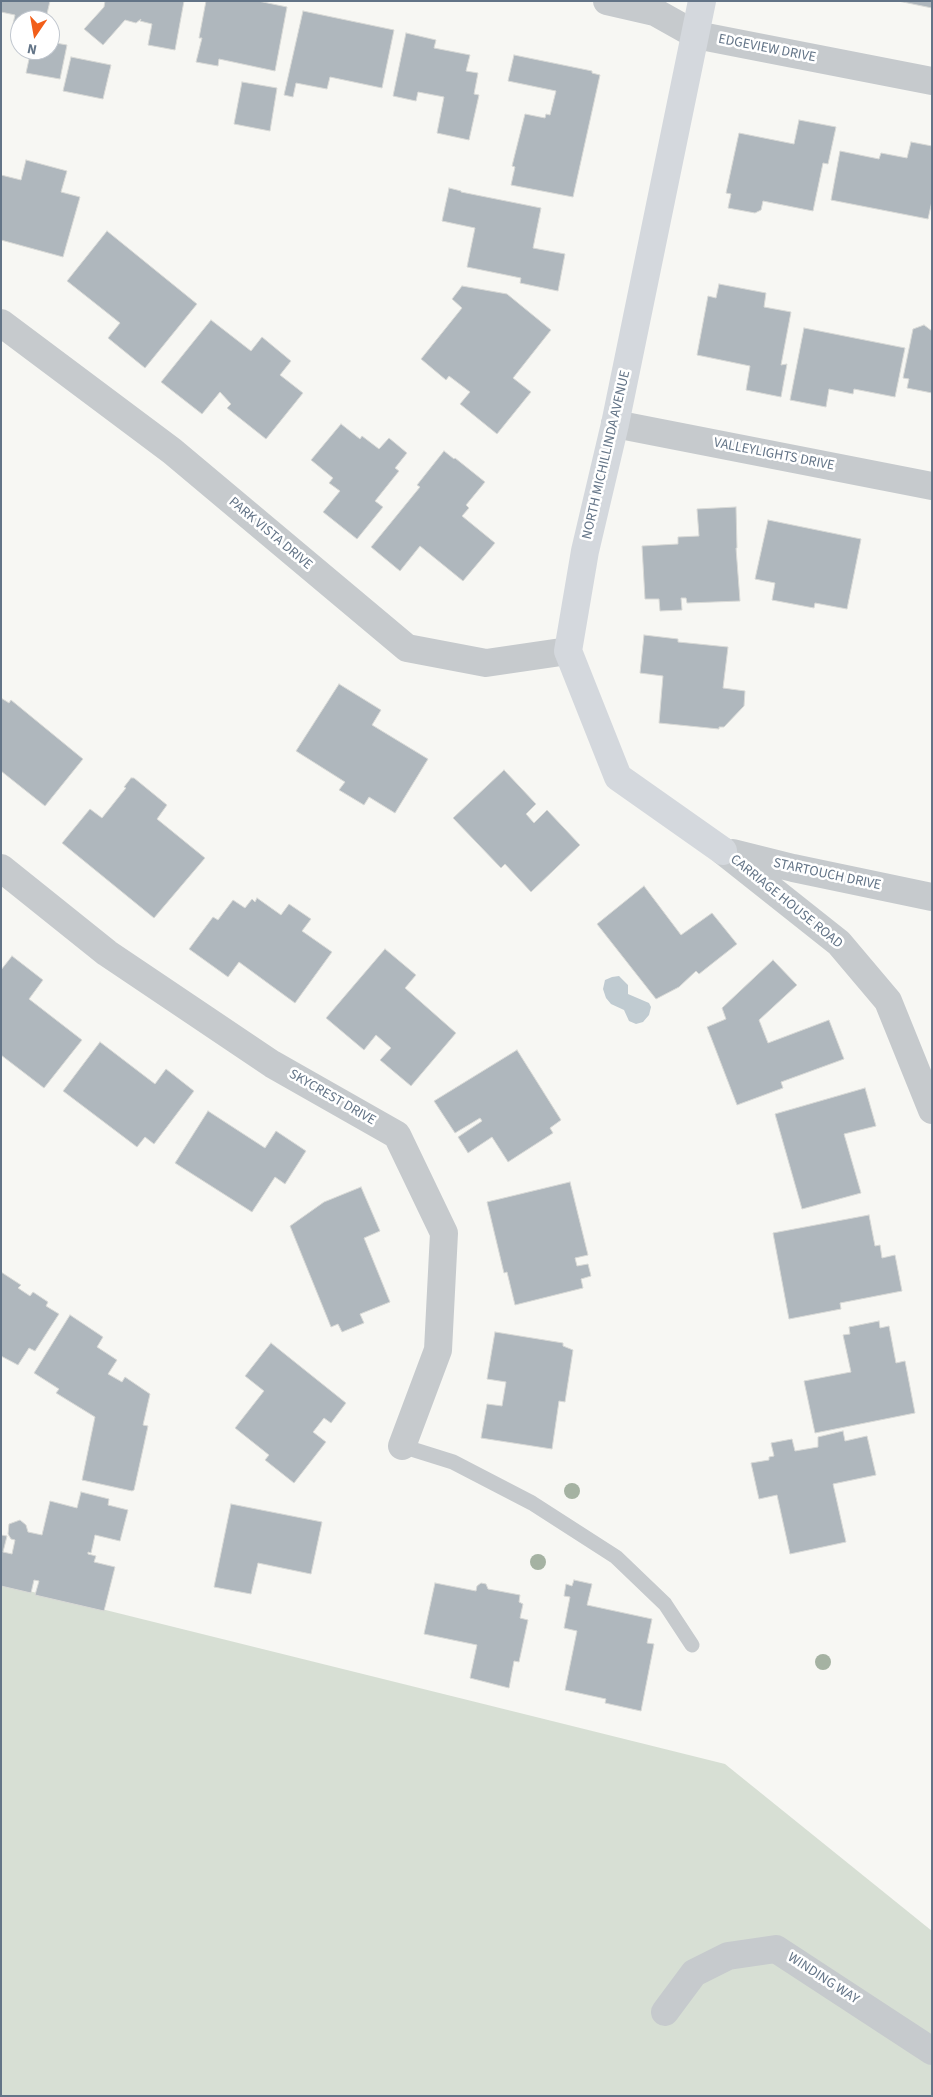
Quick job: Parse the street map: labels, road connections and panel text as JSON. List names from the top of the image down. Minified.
{"streets":{"street":["EDGEVIEW DRIVE","NORTH MICHILLINDA AVENUE","VALLEYLIGHTS DRIVE","PARK VISTA DRIVE","STARTOUCH DRIVE","CARRIAGE HOUSE ROAD","SKYCREST DRIVE","WINDING WAY"]},"crossings":[["EDGEVIEW DRIVE","NORTH MICHILLINDA AVENUE"],["NORTH MICHILLINDA AVENUE","VALLEYLIGHTS DRIVE"],["NORTH MICHILLINDA AVENUE","PARK VISTA DRIVE"],["STARTOUCH DRIVE","CARRIAGE HOUSE ROAD"]],"north":"bottom"}
